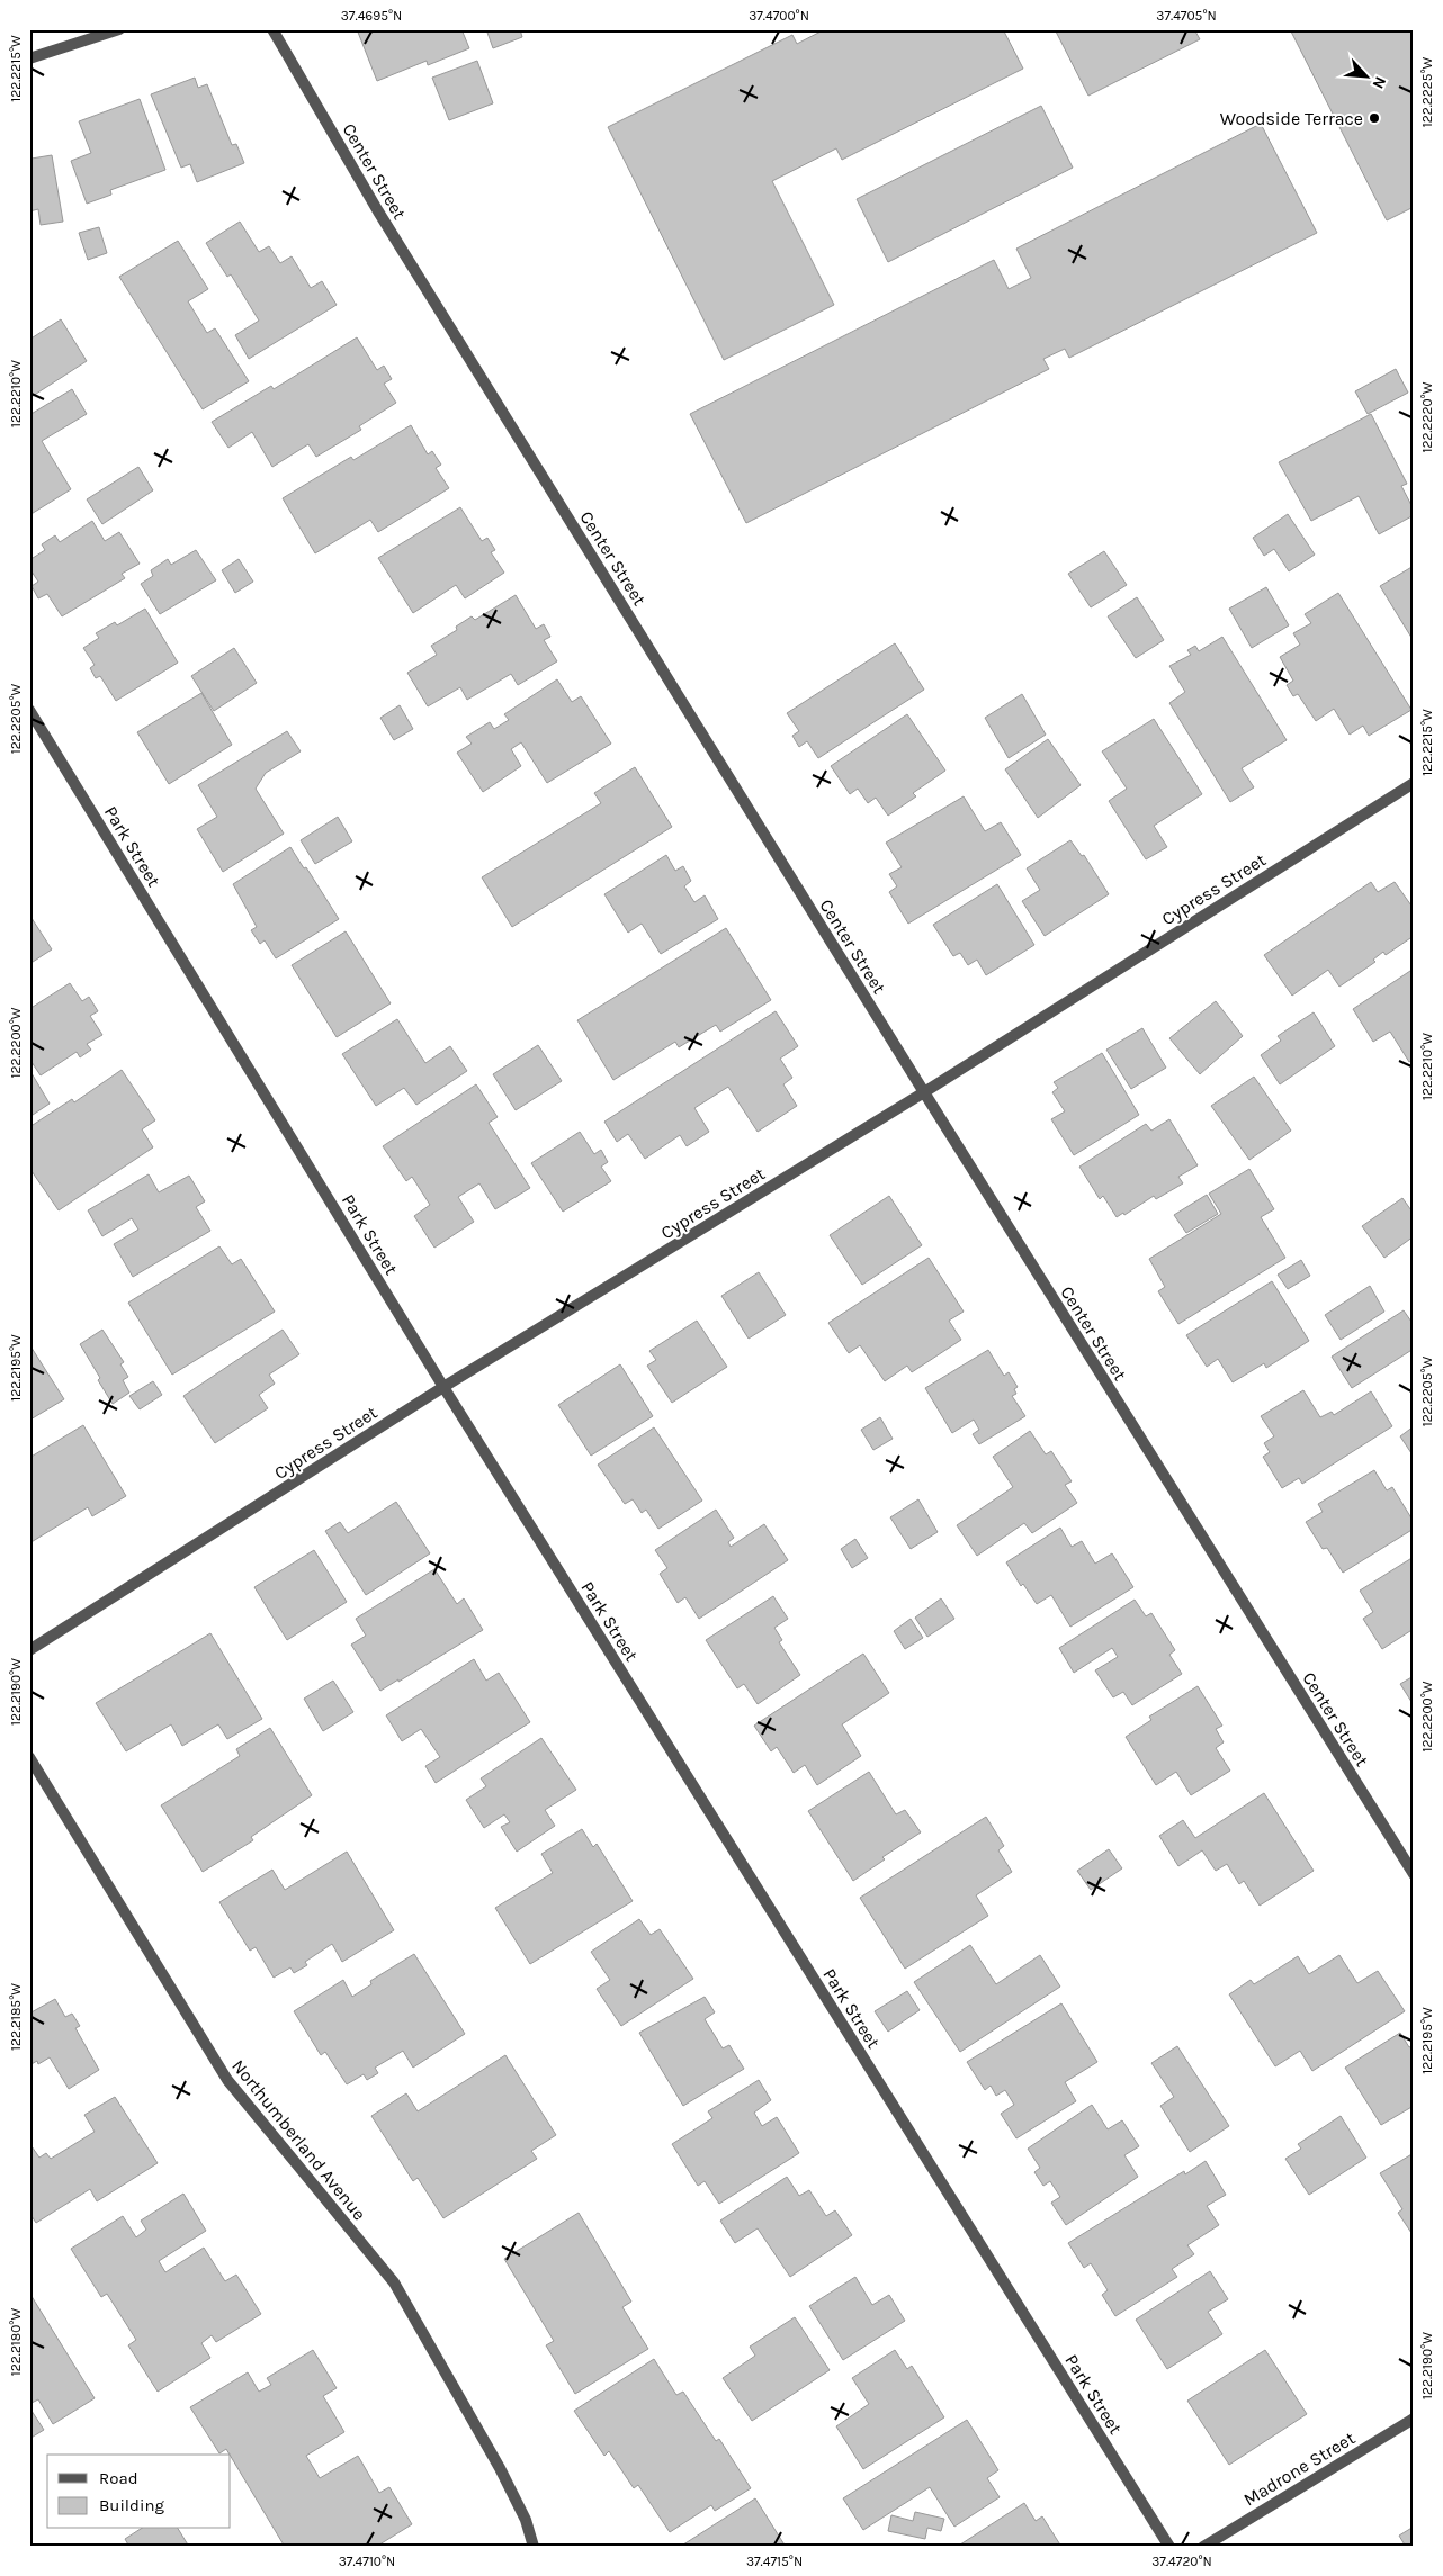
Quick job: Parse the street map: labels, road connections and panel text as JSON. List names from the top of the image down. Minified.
{"streets":{"street":["Center Street","Park Street","Cypress Street","Northumberland Avenue","Madrone Street"]},"crossings":[["Center Street","Cypress Street"],["Park Street","Cypress Street"]],"places":["Woodside Terrace"],"legend":["Road","Building"],"north":"bottom right","coordinates":["37.4695°N","37.4700°N","37.4705°N","122.2215°W","122.2225°W","122.2210°W","122.2220°W","122.2205°W","122.2200°W","122.2195°W","122.2190°W","122.2185°W","122.2180°W","37.4710°N","37.4715°N","37.4720°N"]}
